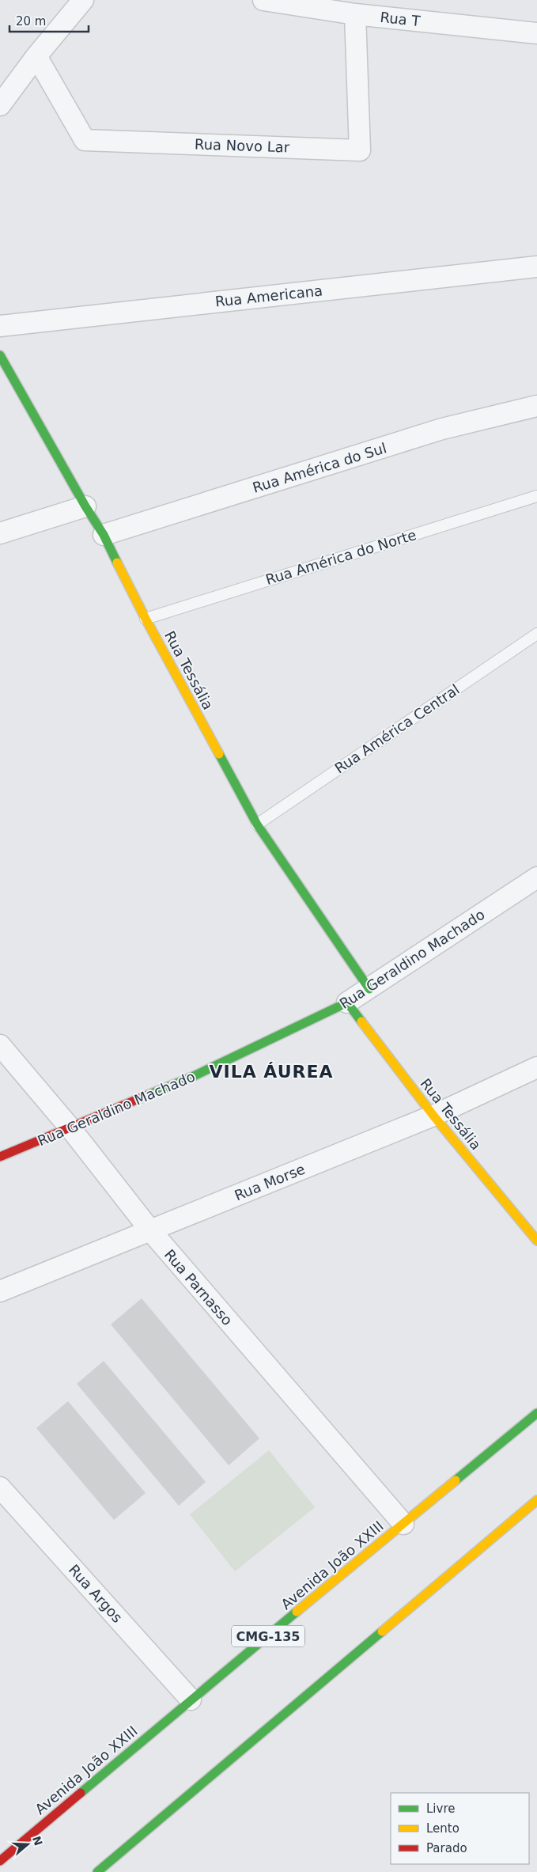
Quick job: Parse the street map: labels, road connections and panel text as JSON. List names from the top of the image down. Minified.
{"streets":{"street":["Rua T","Rua Novo Lar","Rua Americana","Rua América do Sul","Rua Tessália","Rua Geraldino Machado","Rua Morse","Rua Parnasso","Avenida João XXIII","Rua Argos","CMG-135"],"lane":["Rua América do Norte","Rua América Central"]},"crossings":[["Rua T","Rua Novo Lar"],["Rua América do Sul","Rua Tessália"],["Rua América do Norte","Rua Tessália"],["Rua Tessália","Rua América Central"],["Rua Tessália","Rua Geraldino Machado"],["Rua Tessália","Rua Morse"],["Rua Geraldino Machado","Rua Parnasso"],["Rua Morse","Rua Parnasso"],["Rua Parnasso","Avenida João XXIII"],["Avenida João XXIII","Rua Argos"]],"districts":["VILA ÁUREA"],"legend":["Livre","Lento","Parado"],"scale_bar":"20 m","north":"right"}
